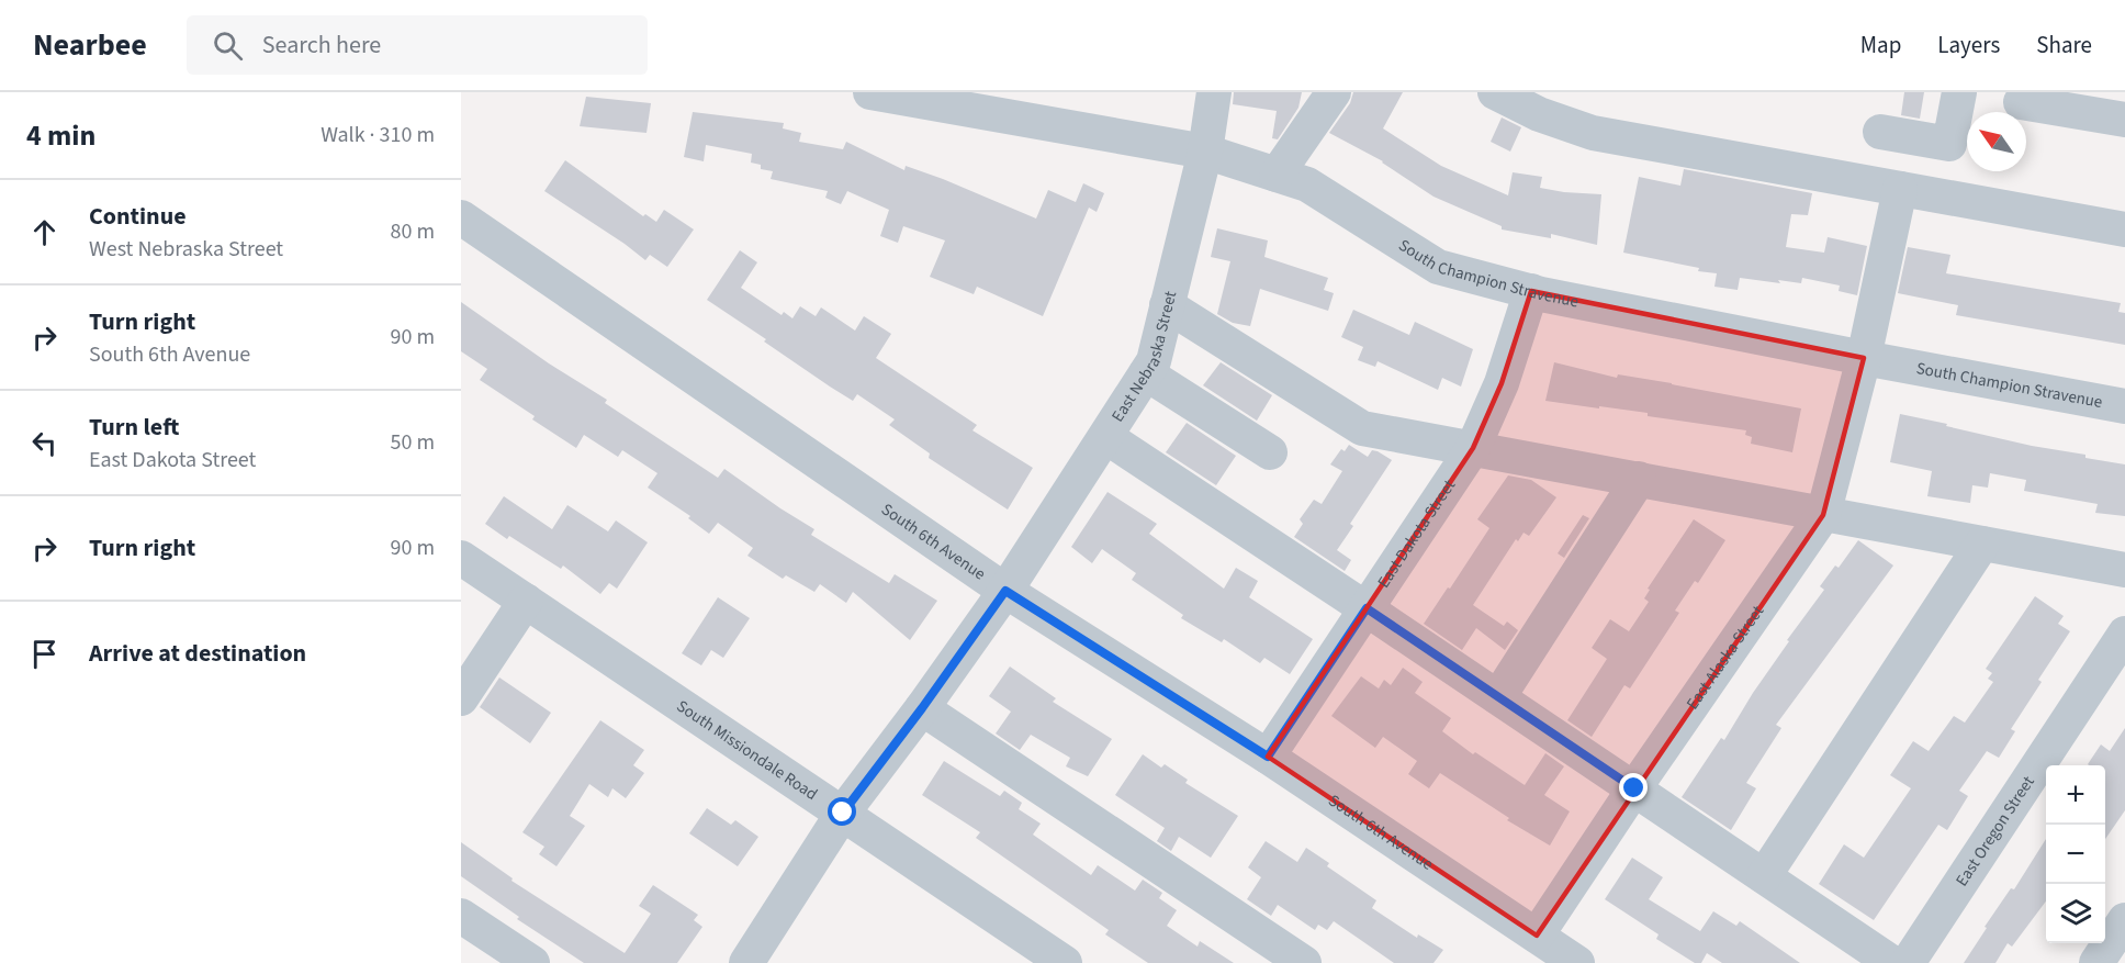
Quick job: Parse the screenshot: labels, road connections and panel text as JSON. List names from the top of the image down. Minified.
{"streets":{"street":["South Champion Stravenue","East Nebraska Street","East Dakota Street","South 6th Avenue","East Alaska Street","South Missiondale Road","East Oregon Street"]},"crossings":[["South Champion Stravenue","East Nebraska Street"],["South Champion Stravenue","East Dakota Street"],["South Champion Stravenue","East Alaska Street"],["East Nebraska Street","South 6th Avenue"],["East Nebraska Street","South Missiondale Road"],["East Dakota Street","South 6th Avenue"],["South 6th Avenue","East Alaska Street"]],"north":"top left","page":{"header":"Nearbee","search":"Search here","nav":["Map","Layers","Share"],"heading":["4 min","Walk · 310 m"],"list":[["Continue","West Nebraska Street","80 m"],["Turn right","South 6th Avenue","90 m"],["Turn left","East Dakota Street","50 m"],["Turn right","90 m"],"Arrive at destination"],"map_buttons":["+","−"]}}
